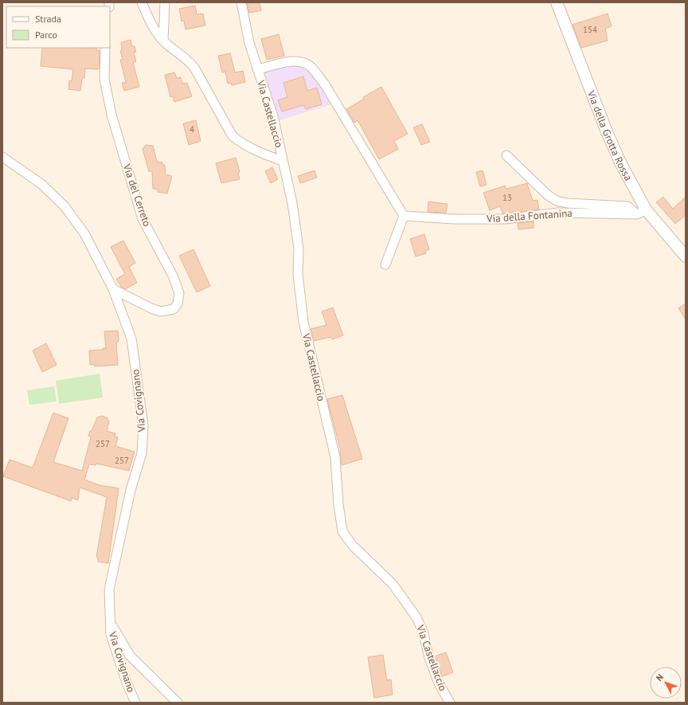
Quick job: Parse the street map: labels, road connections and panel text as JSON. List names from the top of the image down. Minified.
{"streets":{"street":["Via Castellaccio","Via della Grotta Rossa","Via del Cerreto","Via della Fontanina","Via Covignano"]},"crossings":[["Via della Grotta Rossa","Via della Fontanina"],["Via del Cerreto","Via Covignano"]],"house_numbers":["154","4","13","257","257"],"legend":["Strada","Parco"],"north":"top left"}
